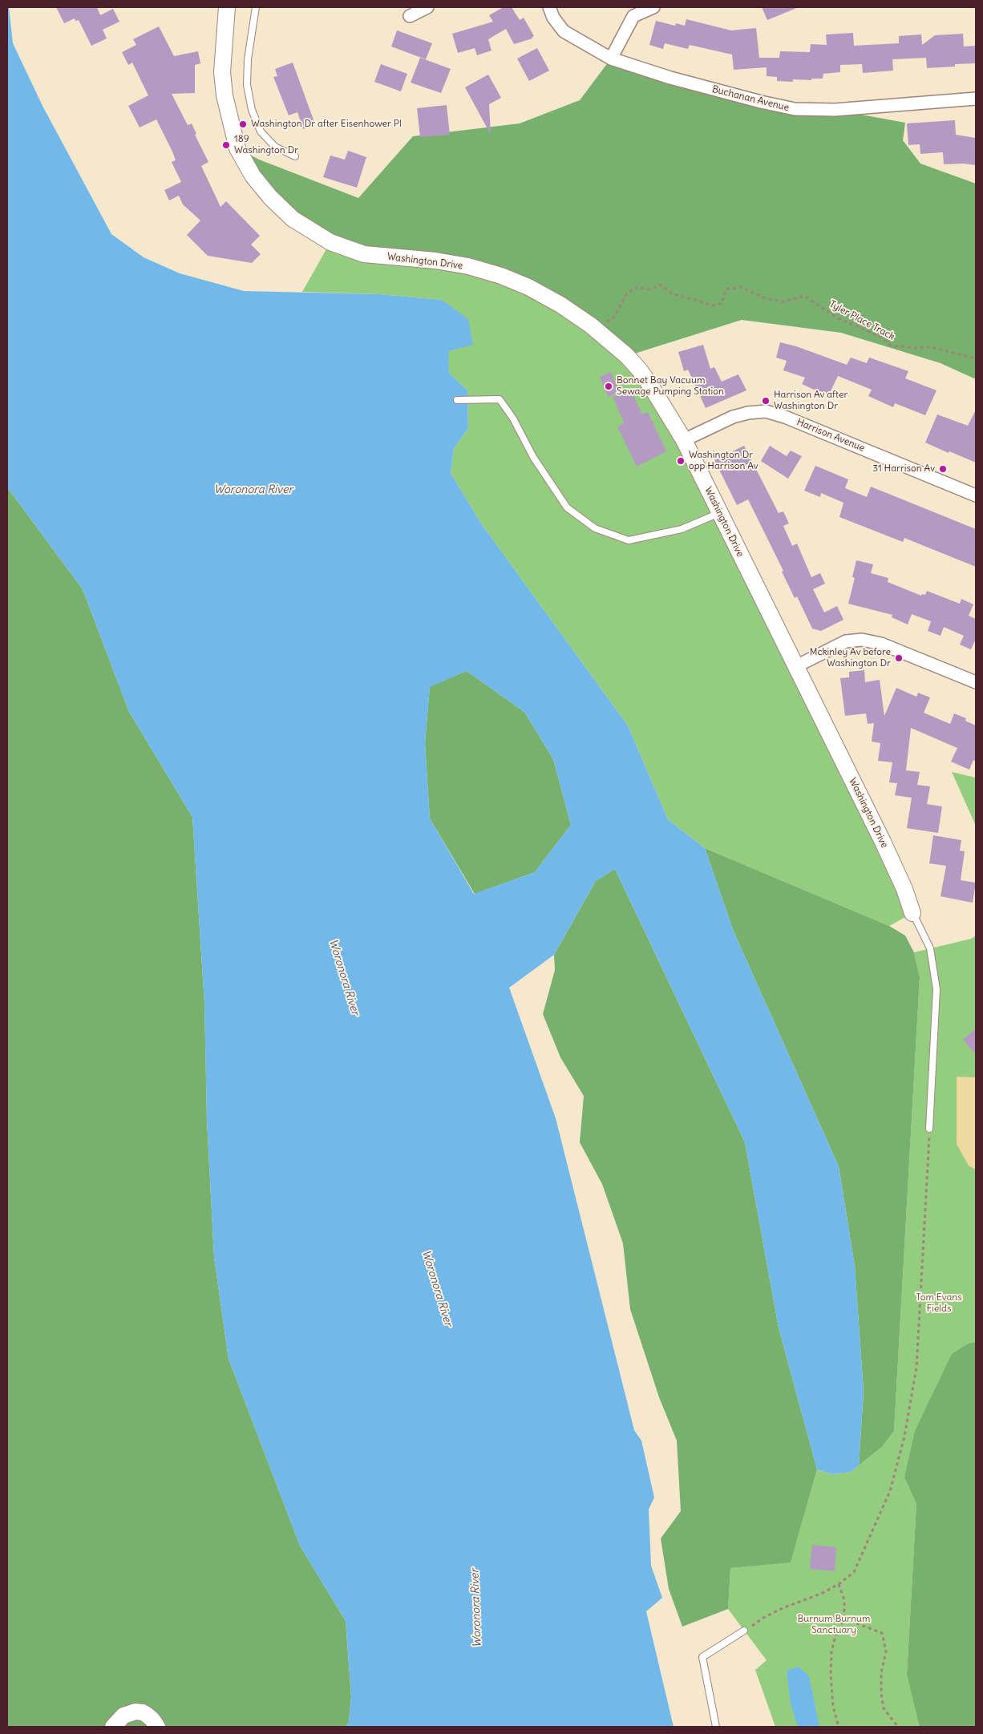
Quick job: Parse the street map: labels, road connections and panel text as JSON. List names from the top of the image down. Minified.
{"streets":{"street":["Buchanan Avenue","Washington Drive","Harrison Avenue"],"path":["Tyler Place Track"]},"crossings":[["Washington Drive","Tyler Place Track"],["Washington Drive","Harrison Avenue"]],"water":["Woronora River"],"parks":["Tom Evans Fields","Burnum Burnum Sanctuary"],"places":["Washington Dr after Eisenhower Pl","189 Washington Dr","Bonnet Bay Vacuum Sewage Pumping Station","Harrison Av after Washington Dr","Washington Dr opp Harrison Av","31 Harrison Av","Mckinley Av before Washington Dr"]}
